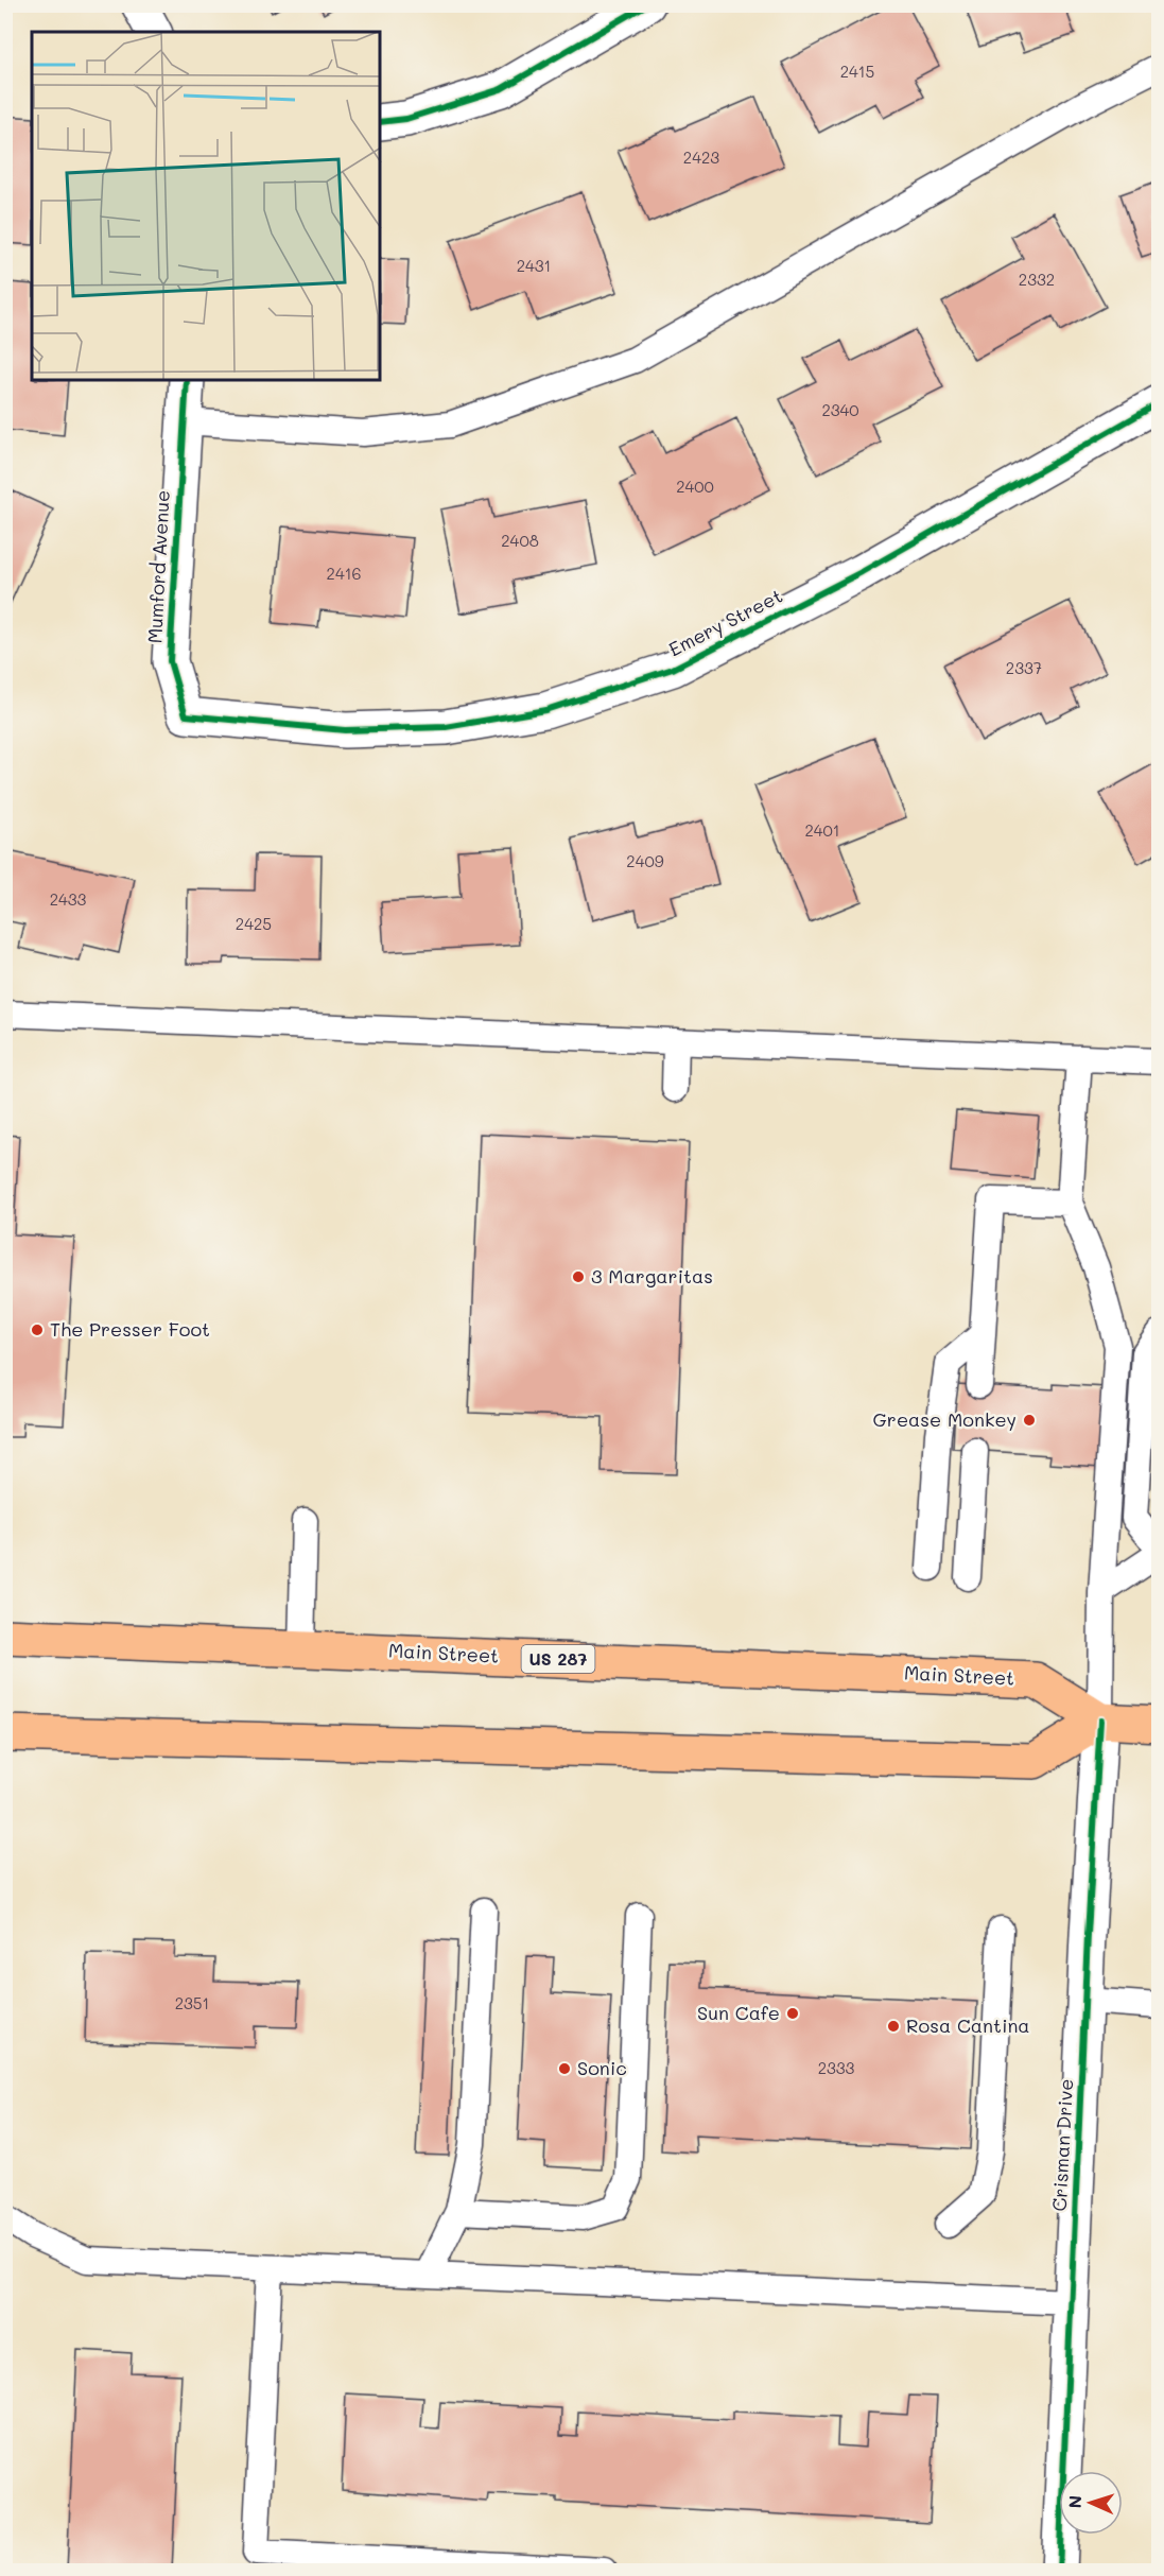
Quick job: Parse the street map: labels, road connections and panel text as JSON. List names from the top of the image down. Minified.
{"streets":{"highway":["Main Street","US 287"],"street":["Mumford Avenue","Emery Street","Crisman Drive"]},"crossings":[["Mumford Avenue","Emery Street"],["Main Street","Crisman Drive"]],"places":["3 Margaritas","The Presser Foot","Grease Monkey","Sun Cafe","Rosa Cantina","Sonic"],"house_numbers":["2415","2423","2431","2332","2340","2400","2408","2416","2337","2401","2409","2433","2425","2351","2333"],"north":"left"}
